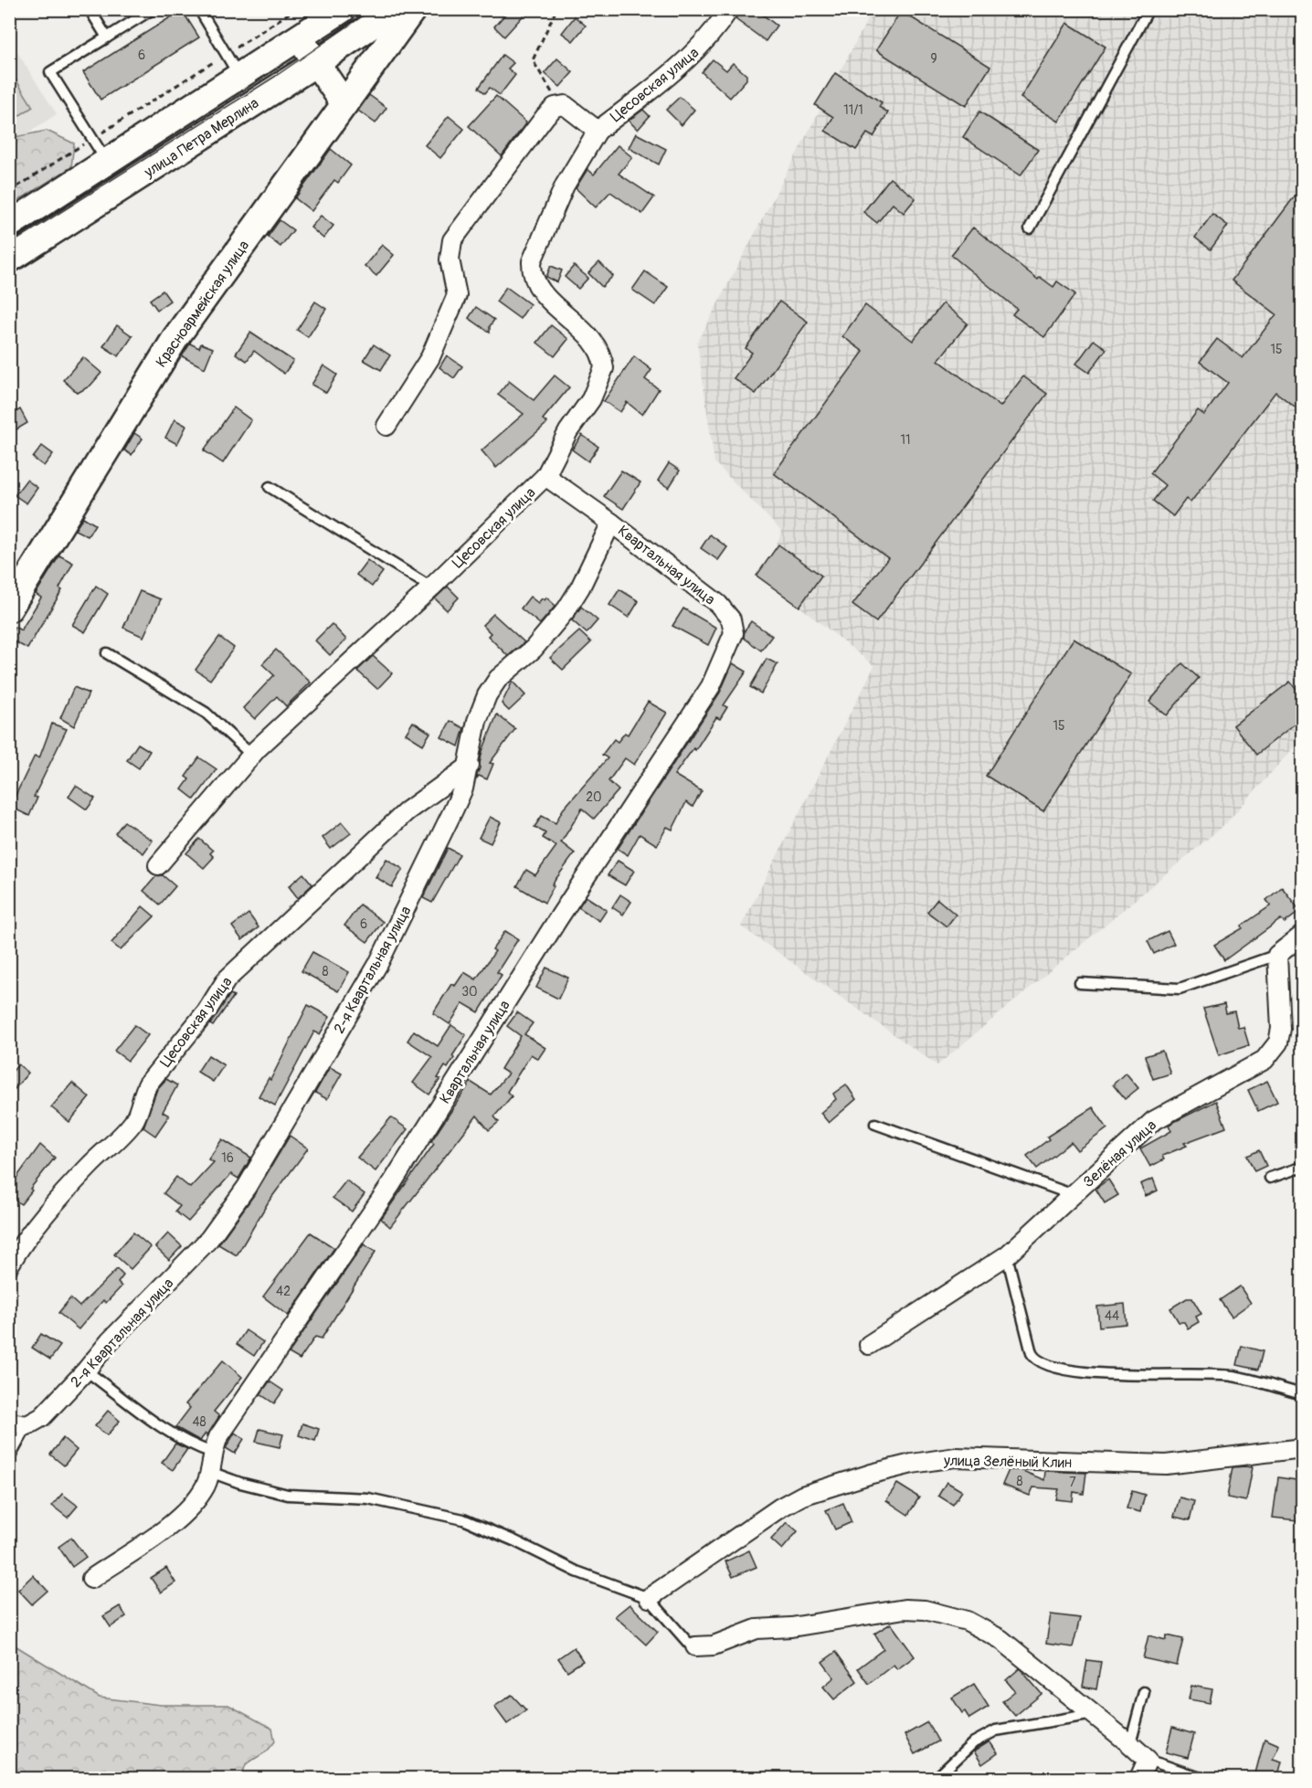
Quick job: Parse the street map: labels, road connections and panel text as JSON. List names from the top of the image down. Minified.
{"streets":{"main road":["улица Петра Мерлина","Красноармейская улица"],"street":["Цесовская улица","Квартальная улица","2-я Квартальная улица","Зелёная улица","улица Зелёный Клин"]},"crossings":[["Цесовская улица","2-я Квартальная улица"],["Квартальная улица","2-я Квартальная улица"]],"house_numbers":["6","9","11/1","15","11","15","20","6","8","30","16","42","44","48","8","7"]}
